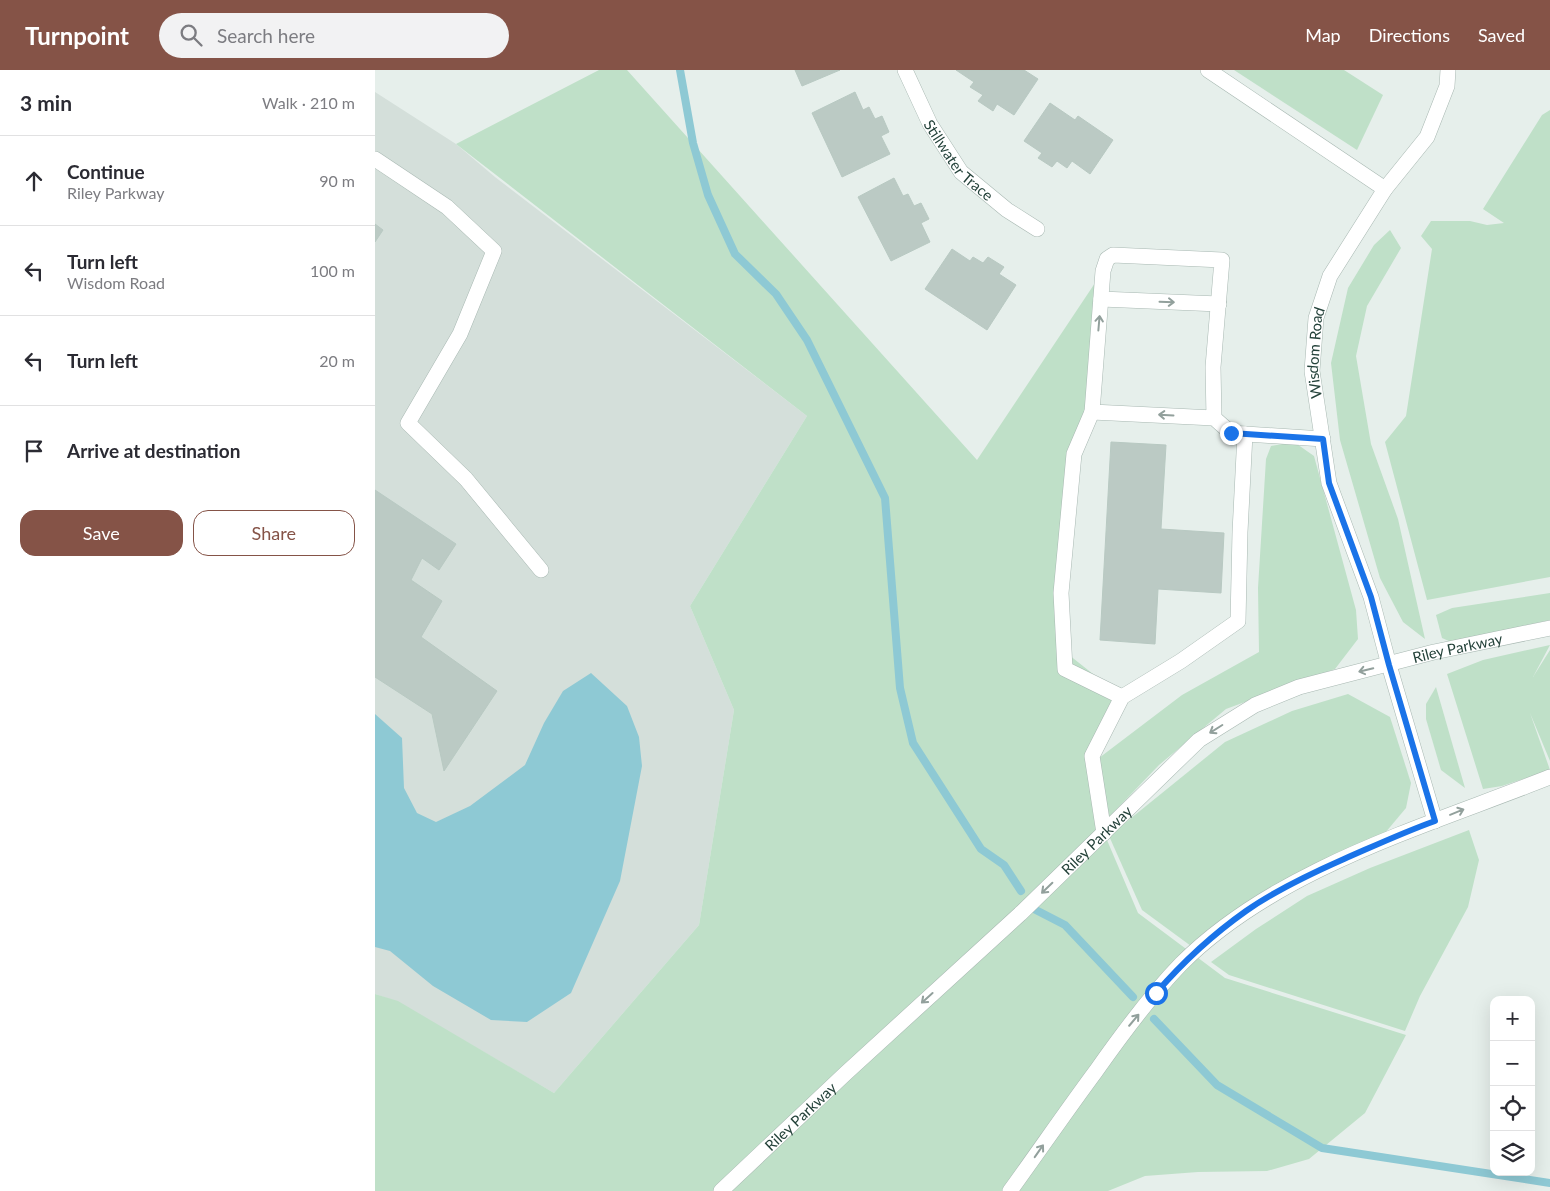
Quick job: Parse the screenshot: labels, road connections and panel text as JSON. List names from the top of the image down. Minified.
{"streets":{"street":["Stillwater Trace","Wisdom Road","Riley Parkway"]},"crossings":[["Wisdom Road","Riley Parkway"]],"one_way":["Riley Parkway"],"page":{"header":"Turnpoint","search":"Search here","nav":["Map","Directions","Saved"],"heading":["3 min","Walk · 210 m"],"list":[["Continue","Riley Parkway","90 m"],["Turn left","Wisdom Road","100 m"],["Turn left","20 m"],"Arrive at destination"],"buttons":["Save","Share"],"map_buttons":["+","−"]}}
